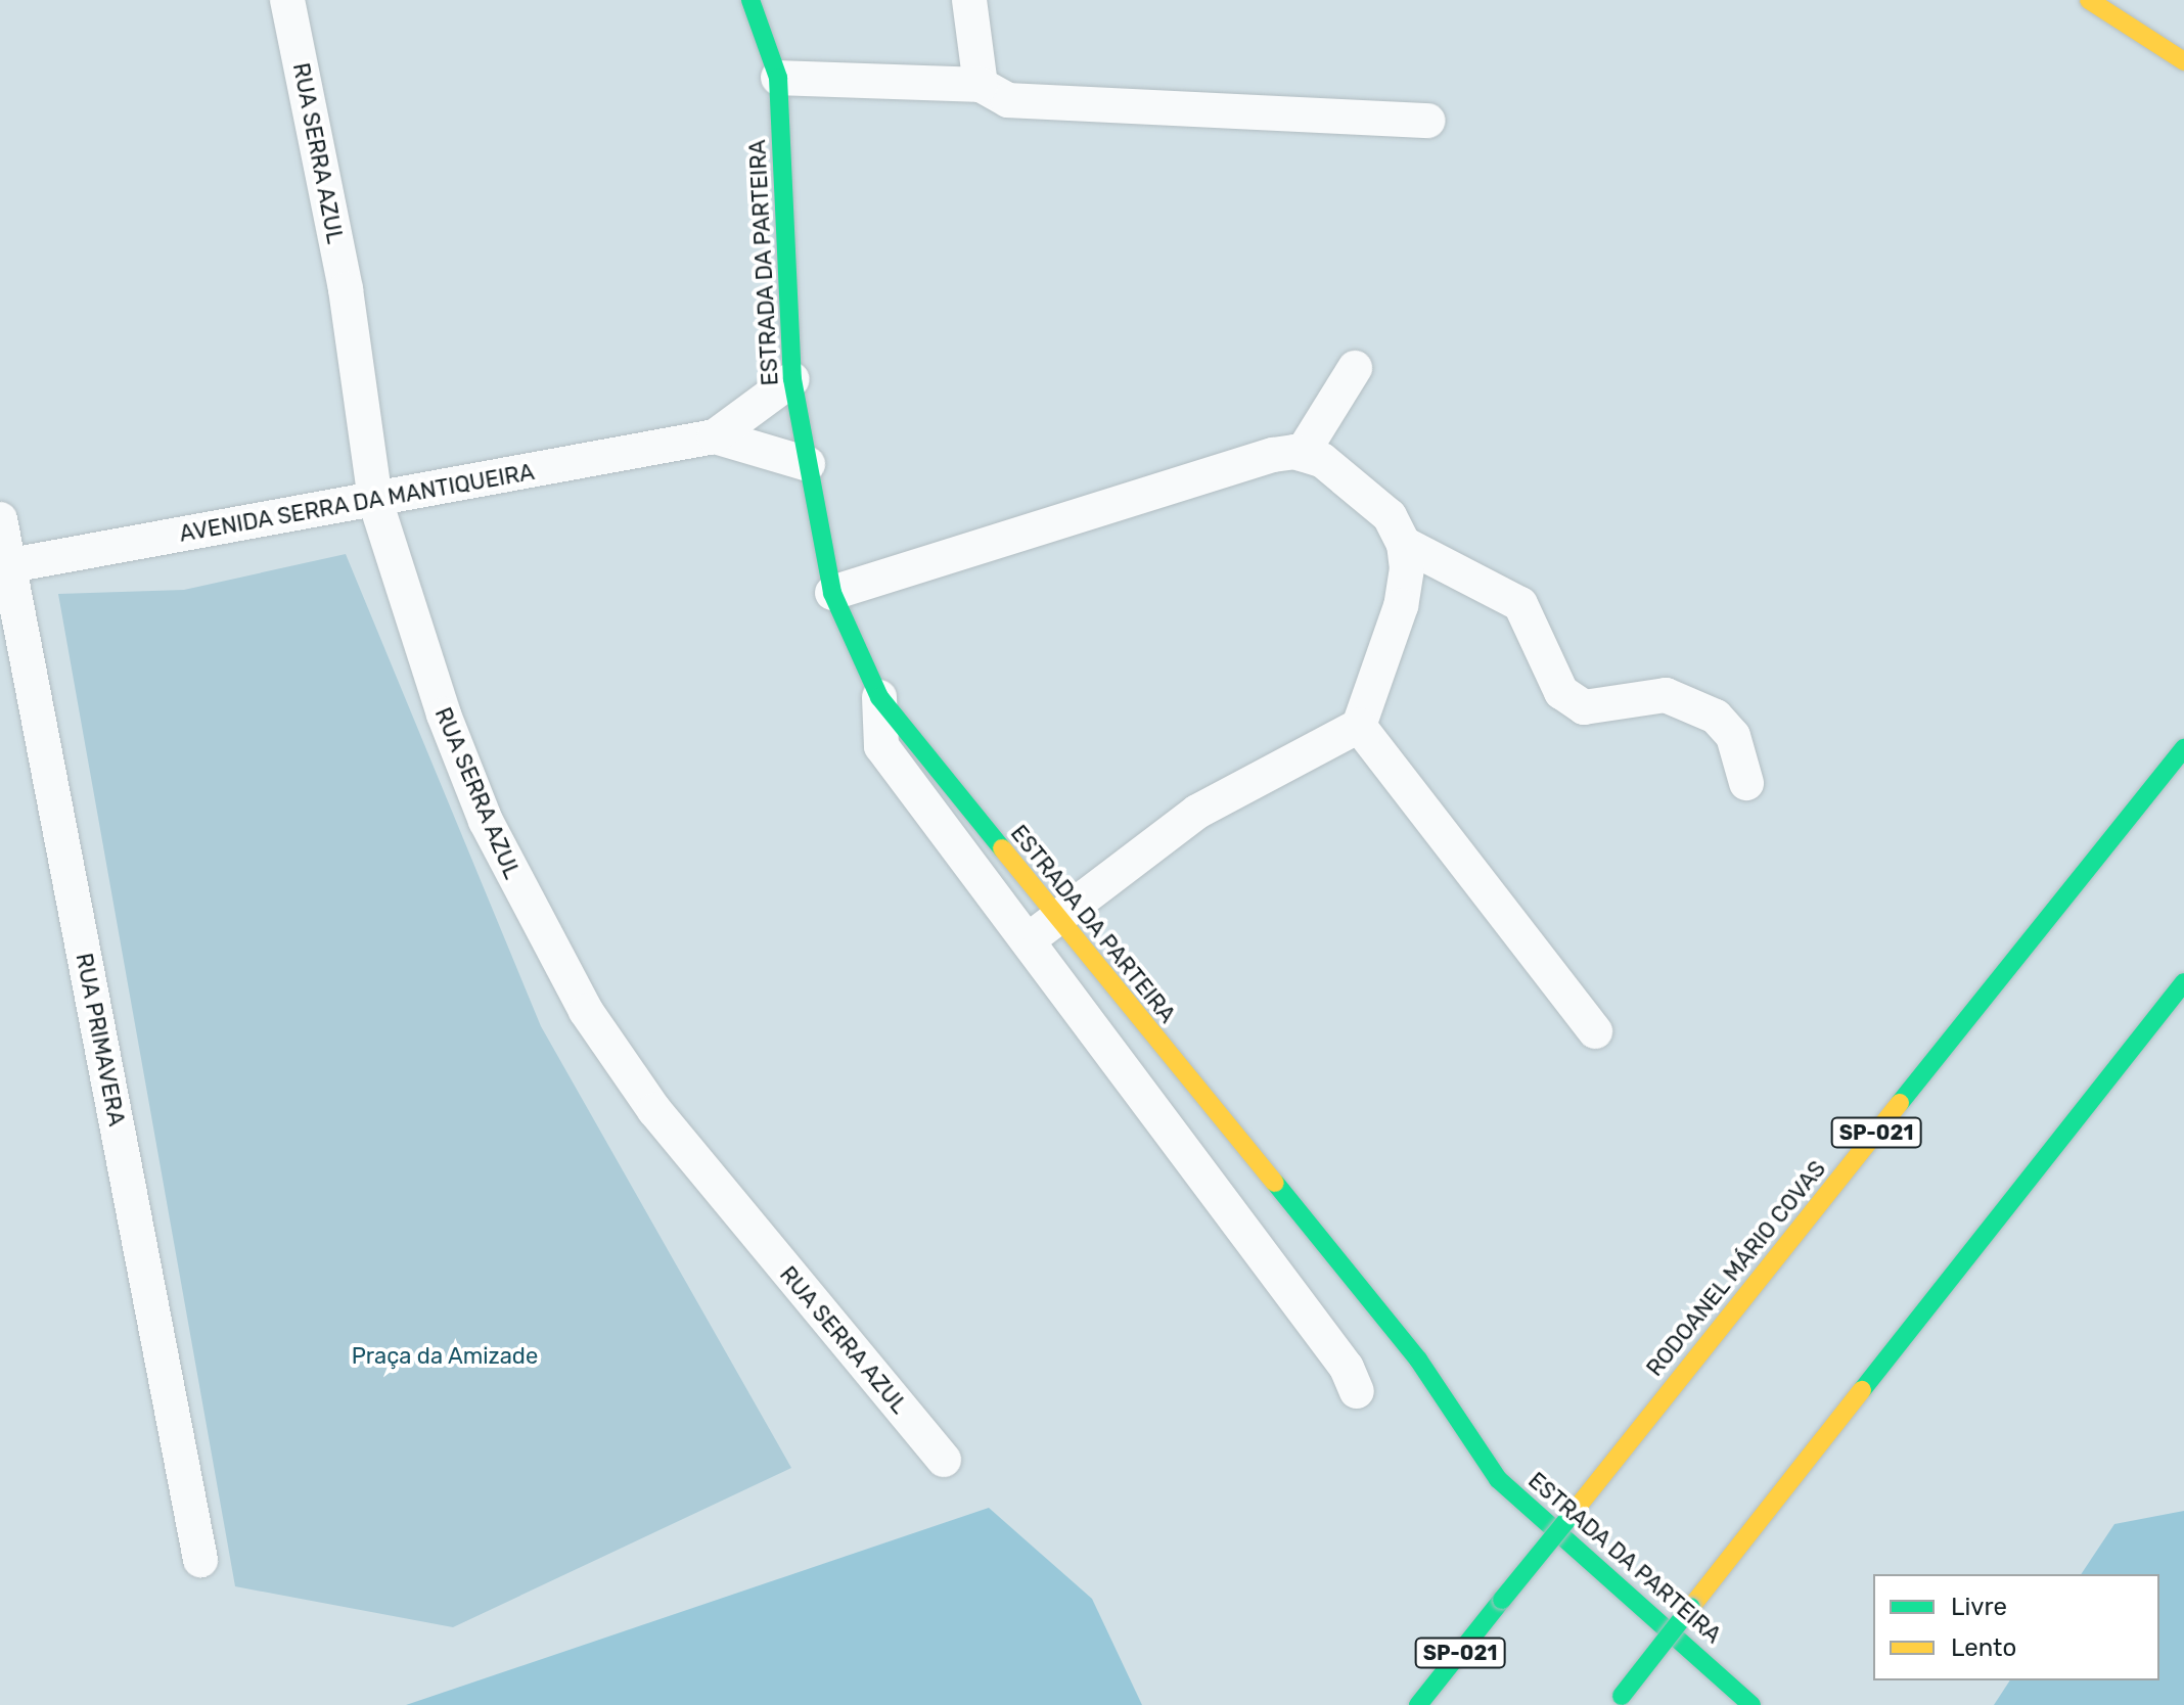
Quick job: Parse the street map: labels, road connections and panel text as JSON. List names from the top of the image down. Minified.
{"streets":{"main road":["ESTRADA DA PARTEIRA","SP-021","RODOANEL MÁRIO COVAS"],"street":["RUA SERRA AZUL","AVENIDA SERRA DA MANTIQUEIRA","RUA PRIMAVERA"]},"crossings":[["RUA SERRA AZUL","AVENIDA SERRA DA MANTIQUEIRA"],["ESTRADA DA PARTEIRA","AVENIDA SERRA DA MANTIQUEIRA"],["AVENIDA SERRA DA MANTIQUEIRA","RUA PRIMAVERA"]],"parks":["Praça da Amizade"],"legend":["Livre","Lento"]}
